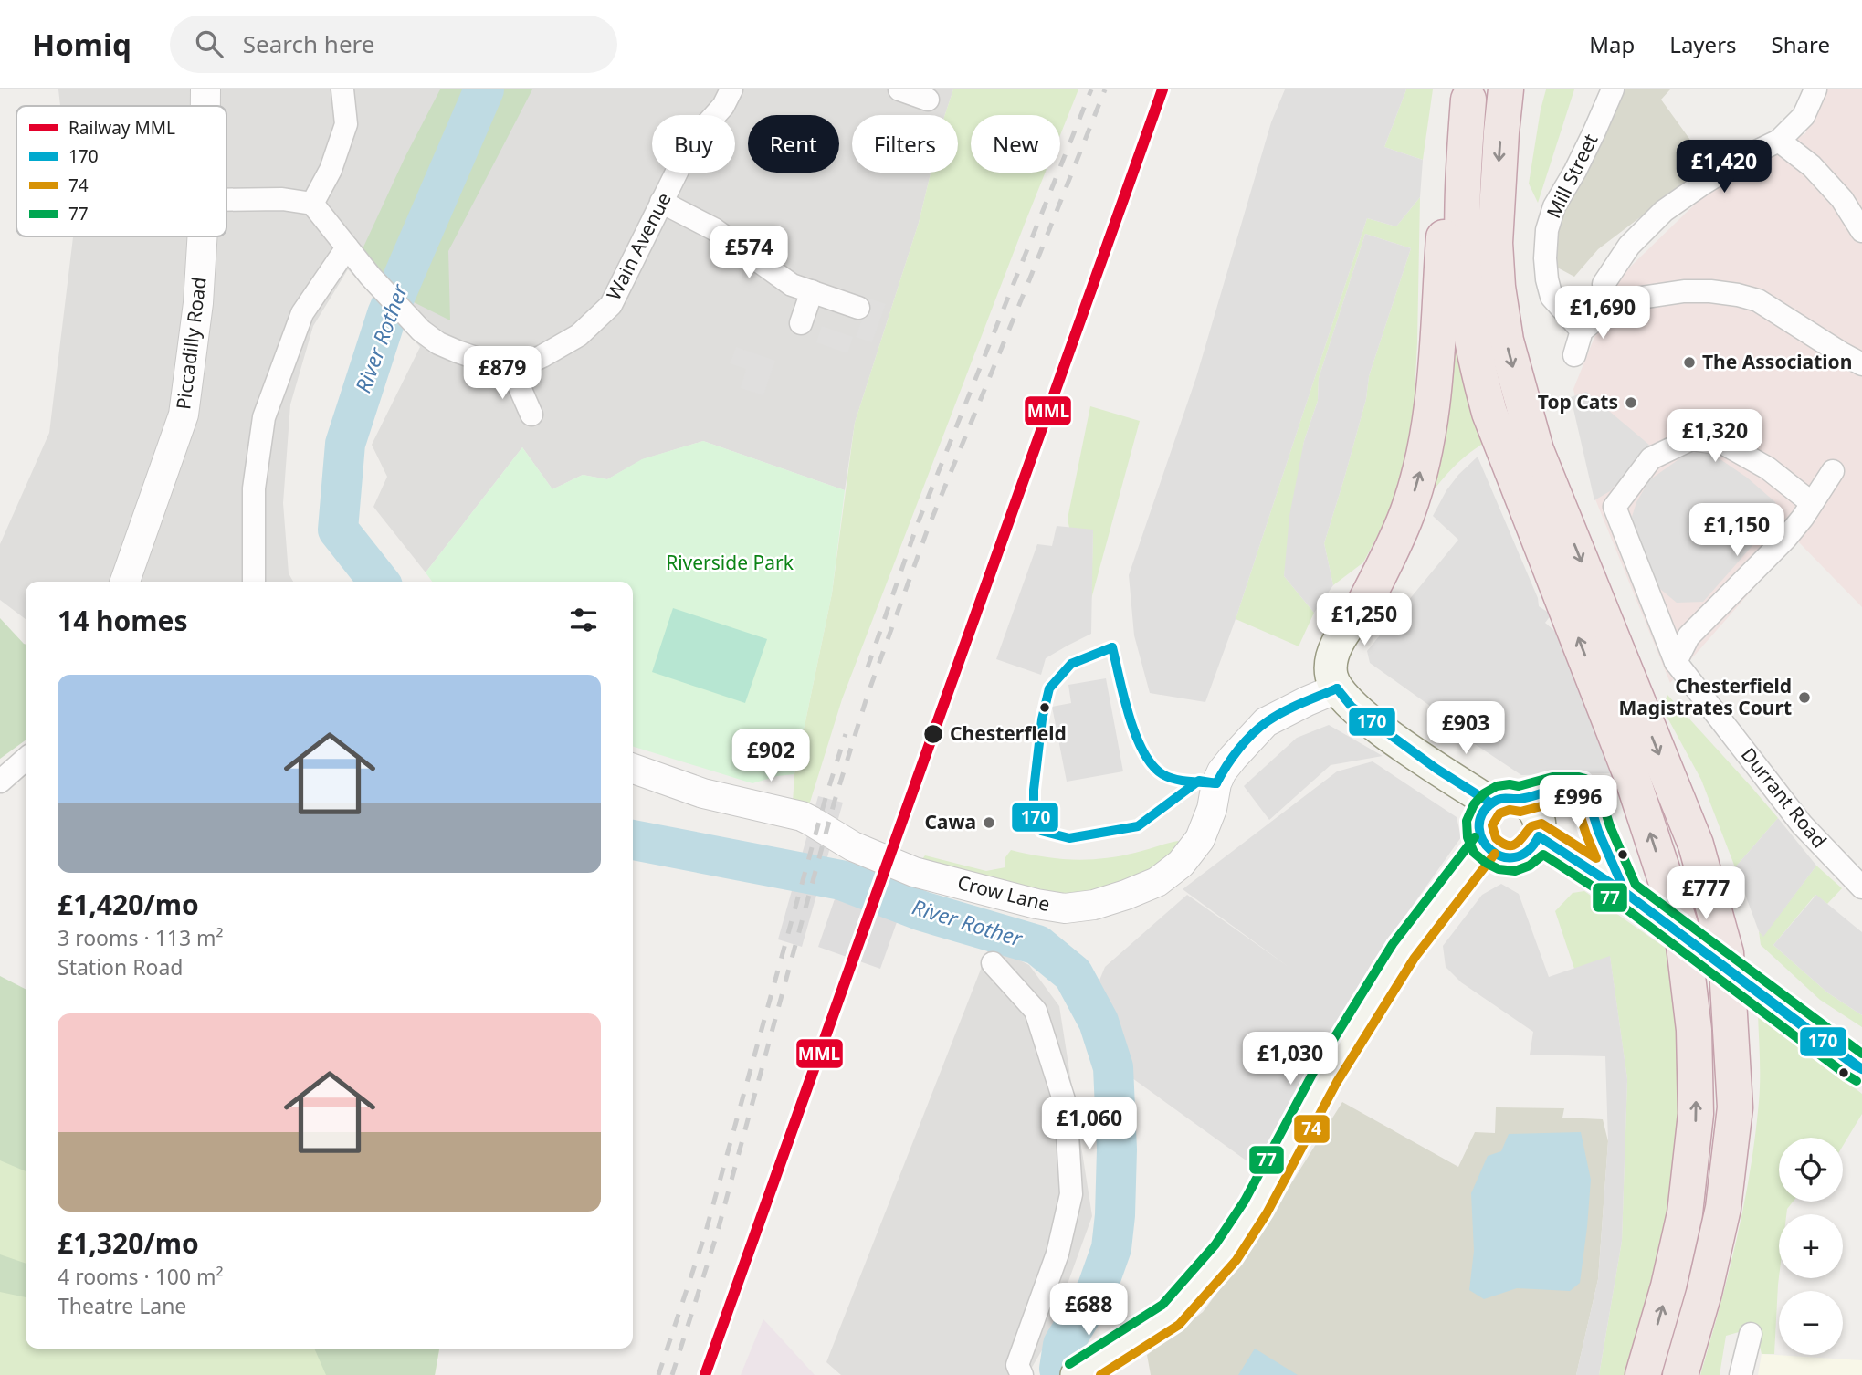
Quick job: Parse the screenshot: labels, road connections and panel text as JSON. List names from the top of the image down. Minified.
{"streets":{"street":["Mill Street","Wain Avenue","Piccadilly Road","Durrant Road","Crow Lane"]},"water":["River Rother"],"parks":["Riverside Park"],"places":["The Association","Top Cats","Chesterfield Magistrates Court","Chesterfield","Cawa"],"lines":["rail line MML","transit line 170","transit line 77","transit line 74"],"legend":["Railway MML","170","74","77"],"page":{"header":"Homiq","search":"Search here","nav":["Map","Layers","Share"],"chip":["Buy","Rent","Filters","New"],"price":["£1,420","£574","£1,690","£879","£1,320","£1,150","£1,250","£903","£902","£996","£777","£1,030","£1,060","£688"],"heading":"14 homes","list":[{"name":"£1,420/mo","note":"3 rooms · 113 m² · Station Road"},{"name":"£1,320/mo","note":"4 rooms · 100 m² · Theatre Lane"}],"map_buttons":["+","−"]}}
